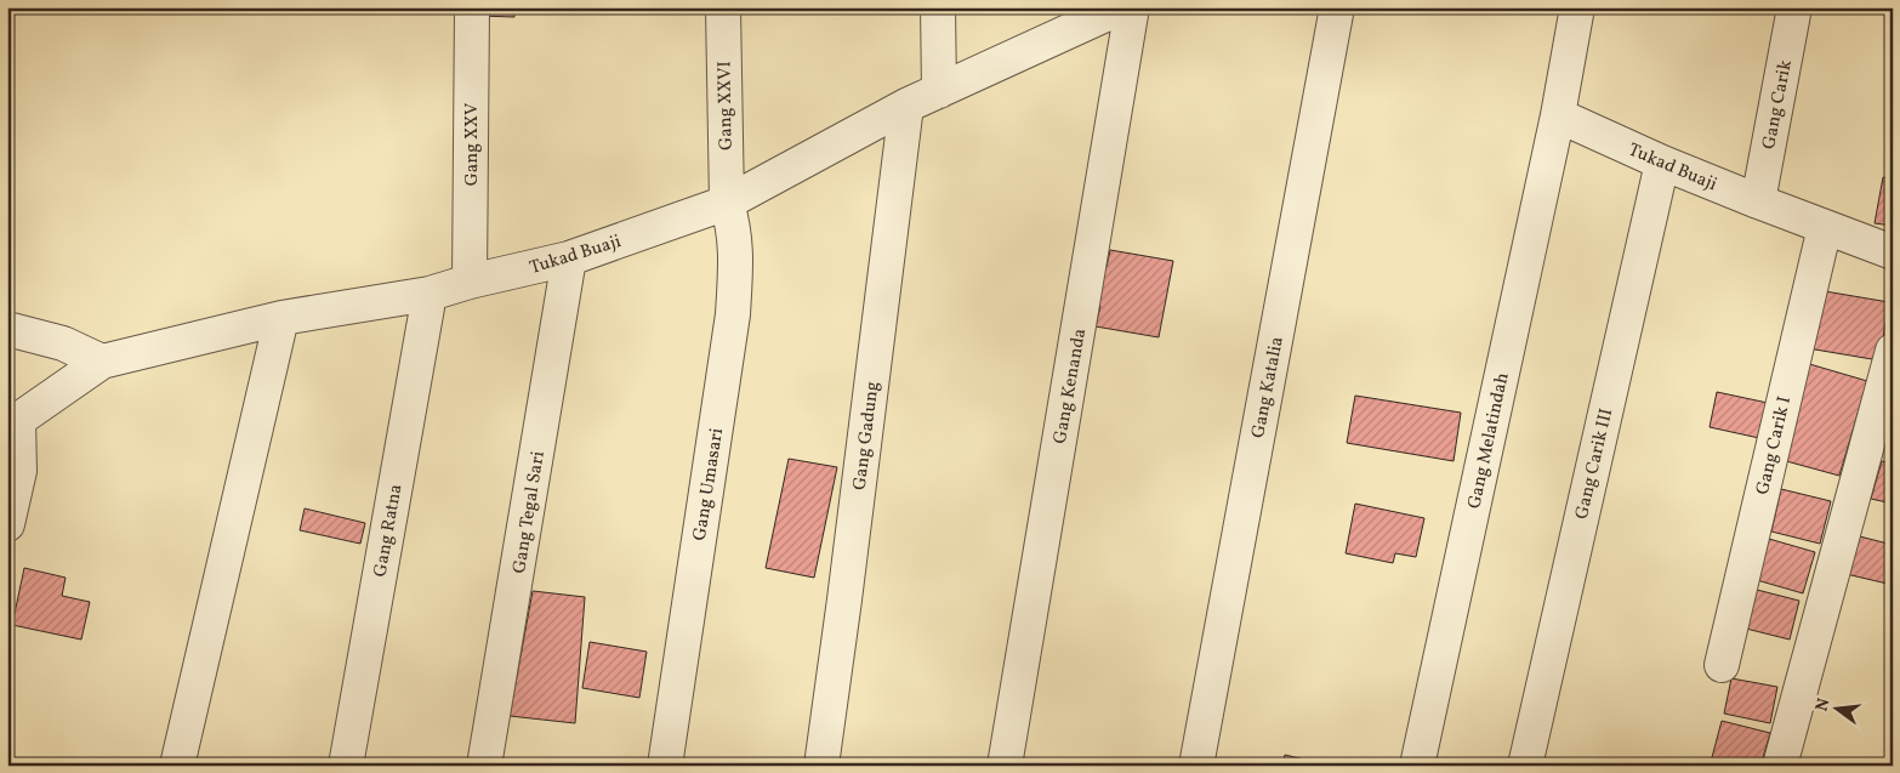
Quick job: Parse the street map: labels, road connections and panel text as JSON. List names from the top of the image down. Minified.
{"streets":{"street":["Gang Carik","Gang XXVI","Gang XXV","Tukad Buaji","Gang Kenanda","Gang Katalia","Gang Gadung","Gang Melatindah","Gang Carik I","Gang Carik III","Gang Umasari","Gang Tegal Sari","Gang Ratna"]},"crossings":[["Gang Carik","Tukad Buaji"],["Gang XXVI","Tukad Buaji"],["Gang XXVI","Gang Umasari"],["Gang XXV","Tukad Buaji"],["Tukad Buaji","Gang Gadung"],["Tukad Buaji","Gang Melatindah"],["Tukad Buaji","Gang Carik I"],["Tukad Buaji","Gang Carik III"],["Tukad Buaji","Gang Umasari"],["Tukad Buaji","Gang Tegal Sari"],["Tukad Buaji","Gang Ratna"]],"north":"left"}
